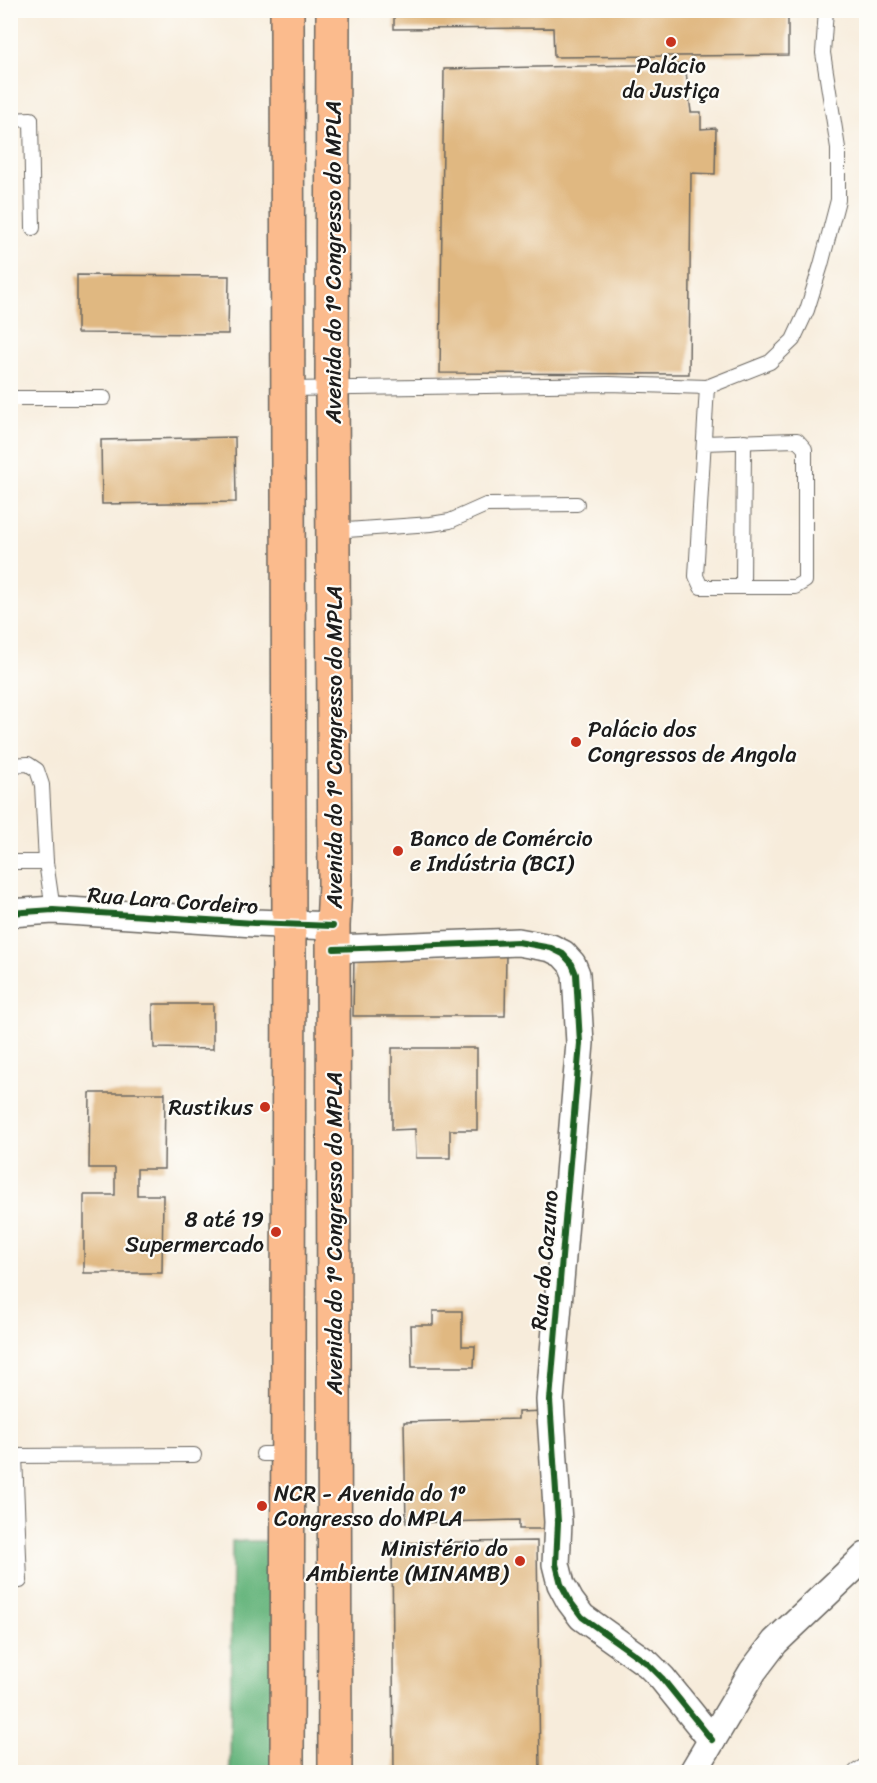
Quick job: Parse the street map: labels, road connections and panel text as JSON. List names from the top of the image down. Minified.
{"streets":{"main road":["Avenida do 1º Congresso do MPLA"],"street":["Rua Lara Cordeiro","Rua do Cazuno"]},"crossings":[["Avenida do 1º Congresso do MPLA","Rua Lara Cordeiro"],["Avenida do 1º Congresso do MPLA","Rua do Cazuno"],["Rua Lara Cordeiro","Rua do Cazuno"]],"places":["Palácio da Justiça","Palácio dos Congressos de Angola","Banco de Comércio e Indústria (BCI)","Rustikus","8 até 19 Supermercado","NCR - Avenida do 1º Congresso do MPLA","Ministério do Ambiente (MINAMB)"]}
